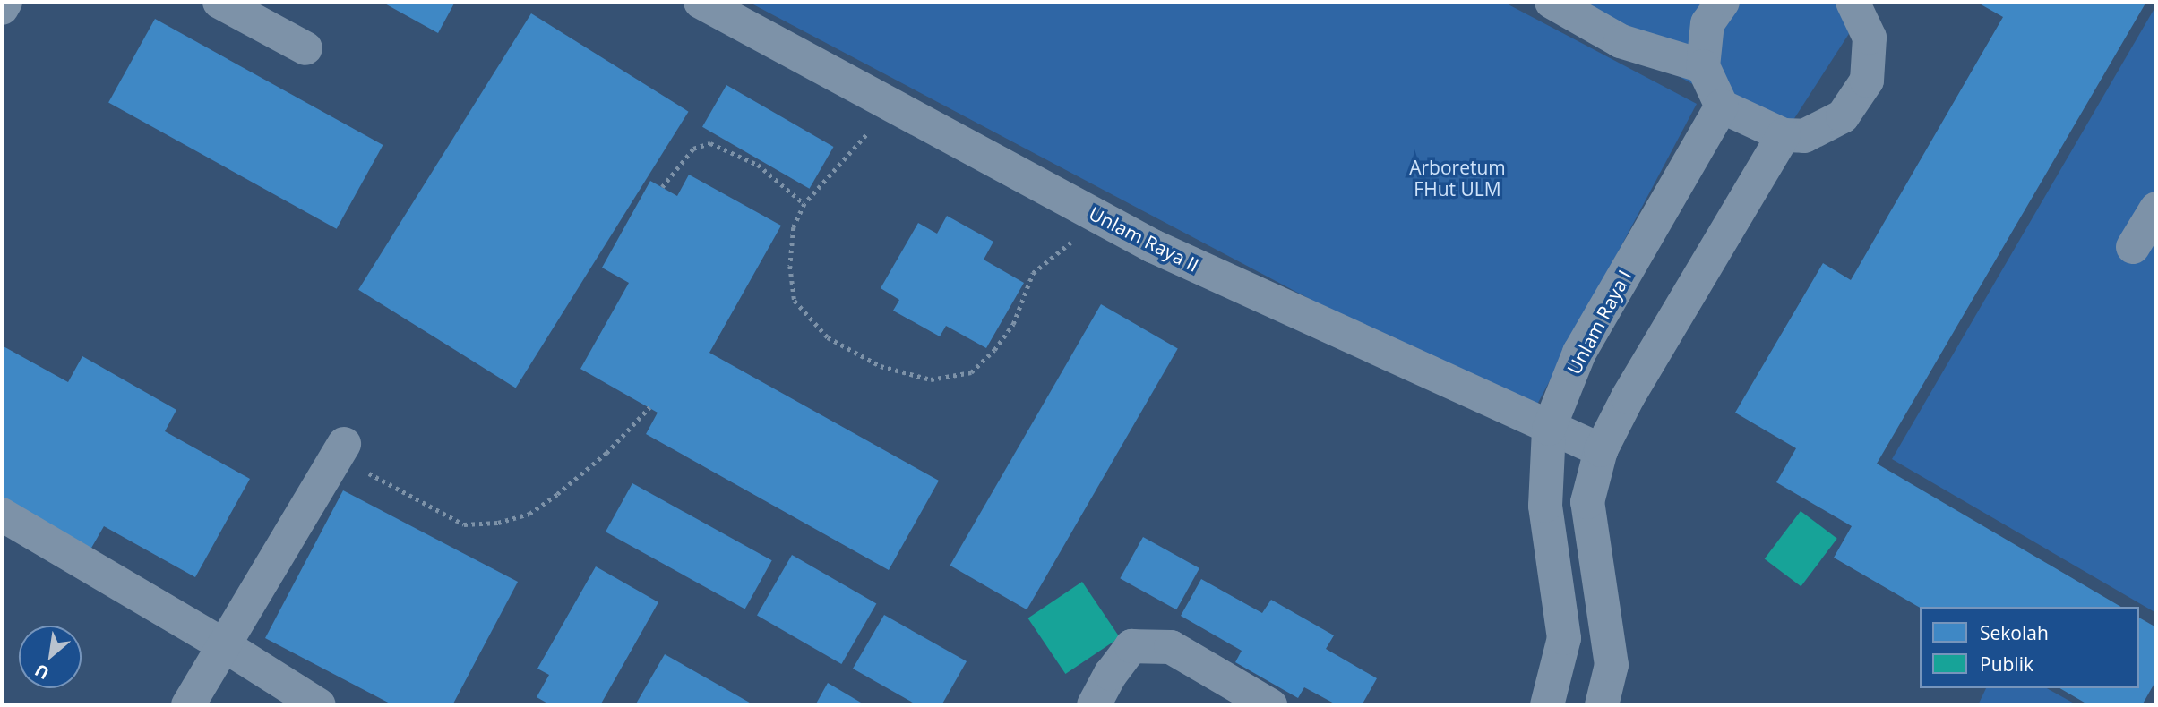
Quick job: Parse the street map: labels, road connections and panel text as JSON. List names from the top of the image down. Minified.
{"streets":{"lane":["Unlam Raya II","Unlam Raya I"]},"crossings":[["Unlam Raya II","Unlam Raya I"]],"parks":["Arboretum FHut ULM"],"legend":["Sekolah","Publik"],"north":"bottom left"}
